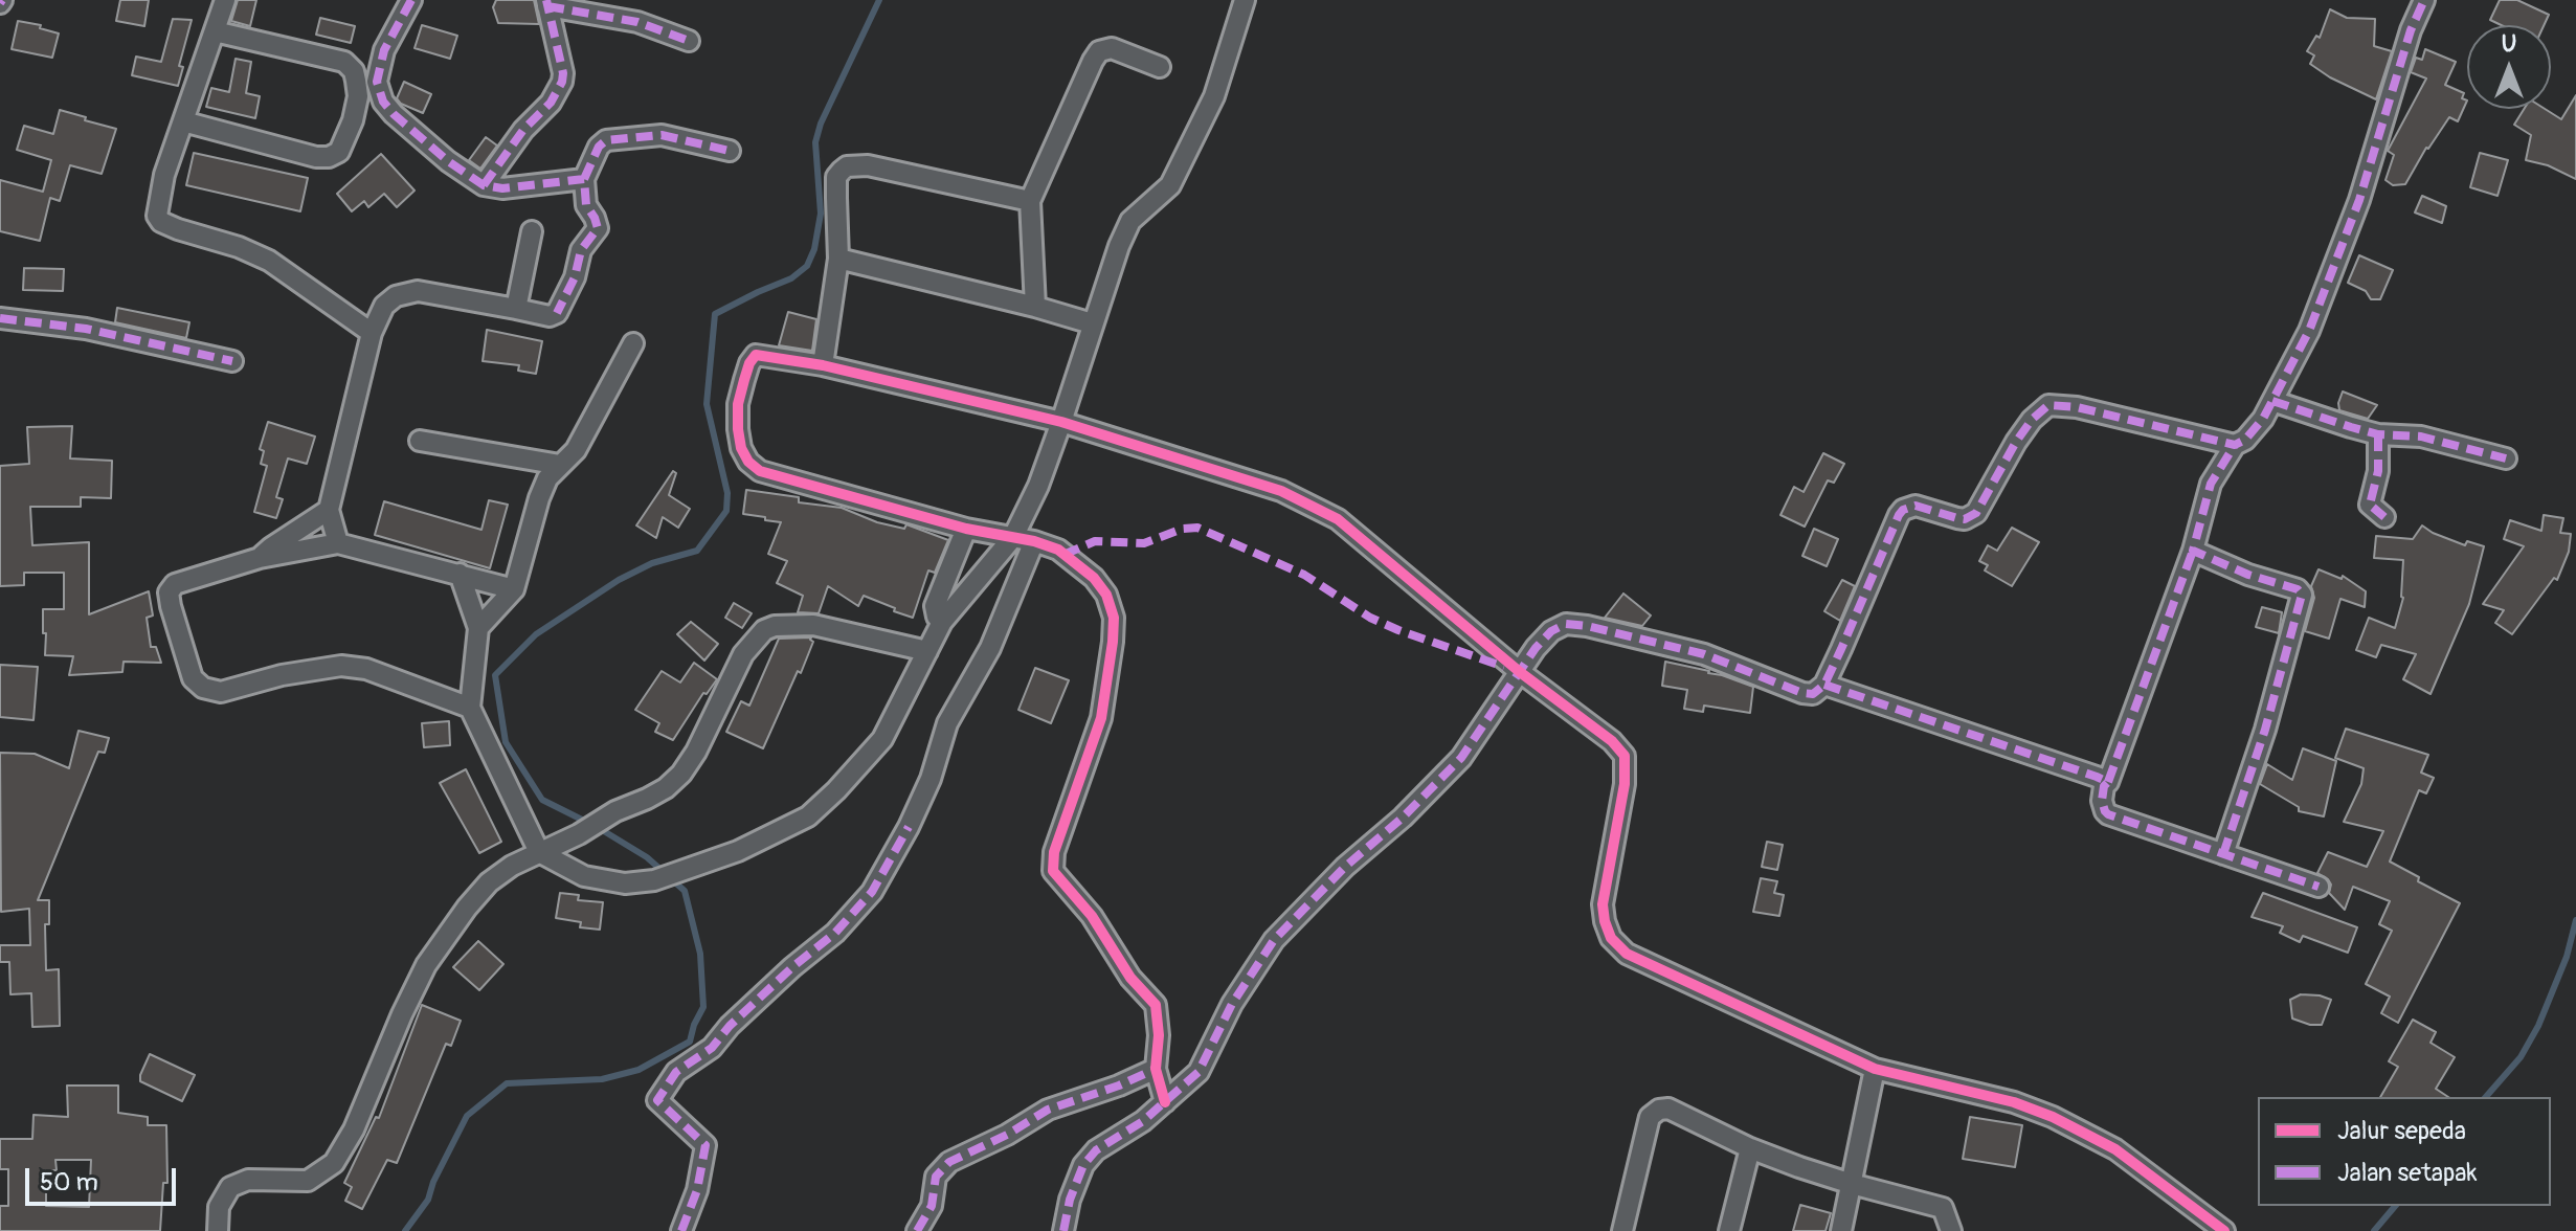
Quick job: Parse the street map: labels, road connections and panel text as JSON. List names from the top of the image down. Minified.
{"legend":["Jalur sepeda","Jalan setapak"],"scale_bar":"50 m","north":"top"}
